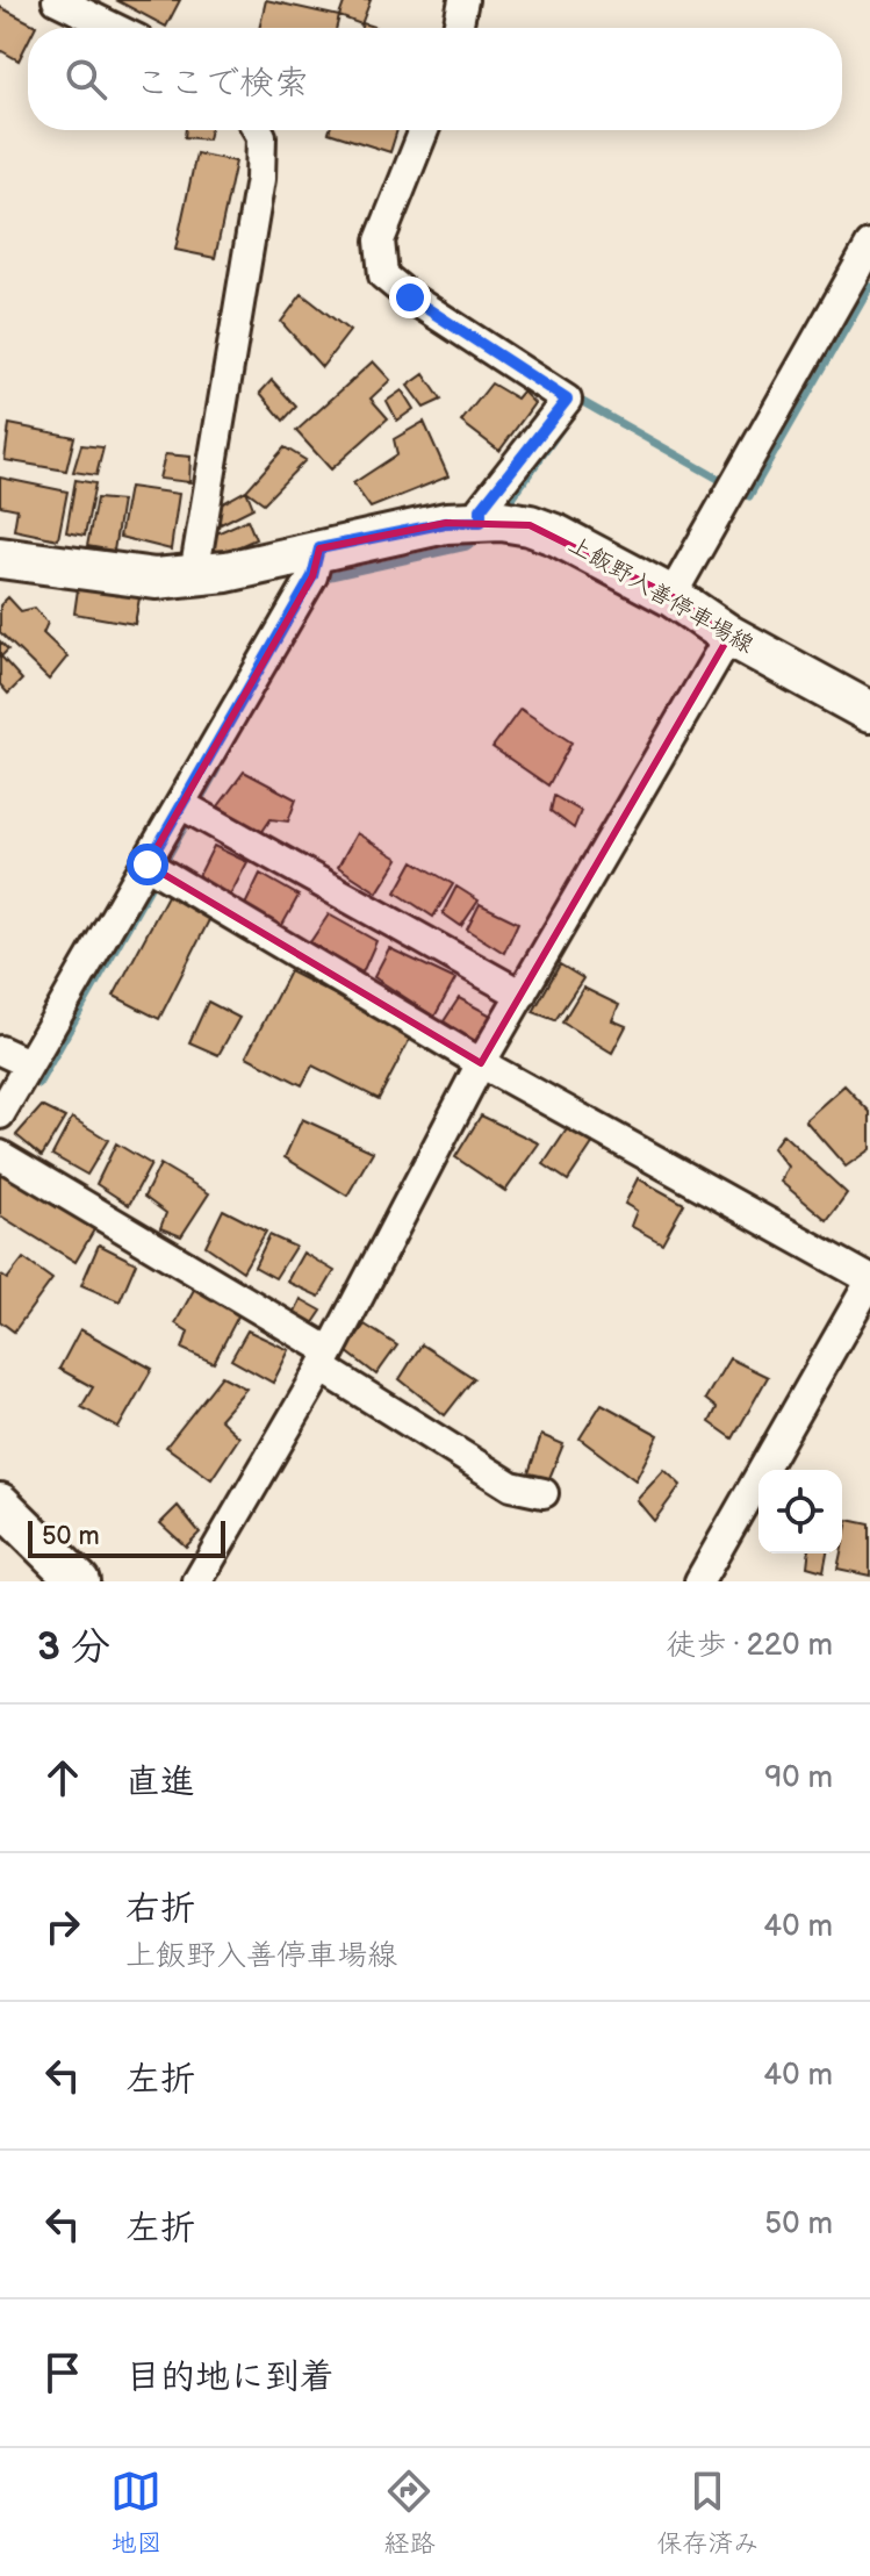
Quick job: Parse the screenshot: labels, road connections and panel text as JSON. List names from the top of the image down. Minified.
{"streets":{"main road":["上飯野入善停車場線"]},"scale_bar":"50 m","page":{"search":"ここで検索","scale":"50 m","heading":["3 分","徒歩 · 220 m"],"list":[["直進","90 m"],["右折","上飯野入善停車場線","40 m"],["左折","40 m"],["左折","50 m"],"目的地に到着"],"nav":["地図","経路","保存済み"]}}
